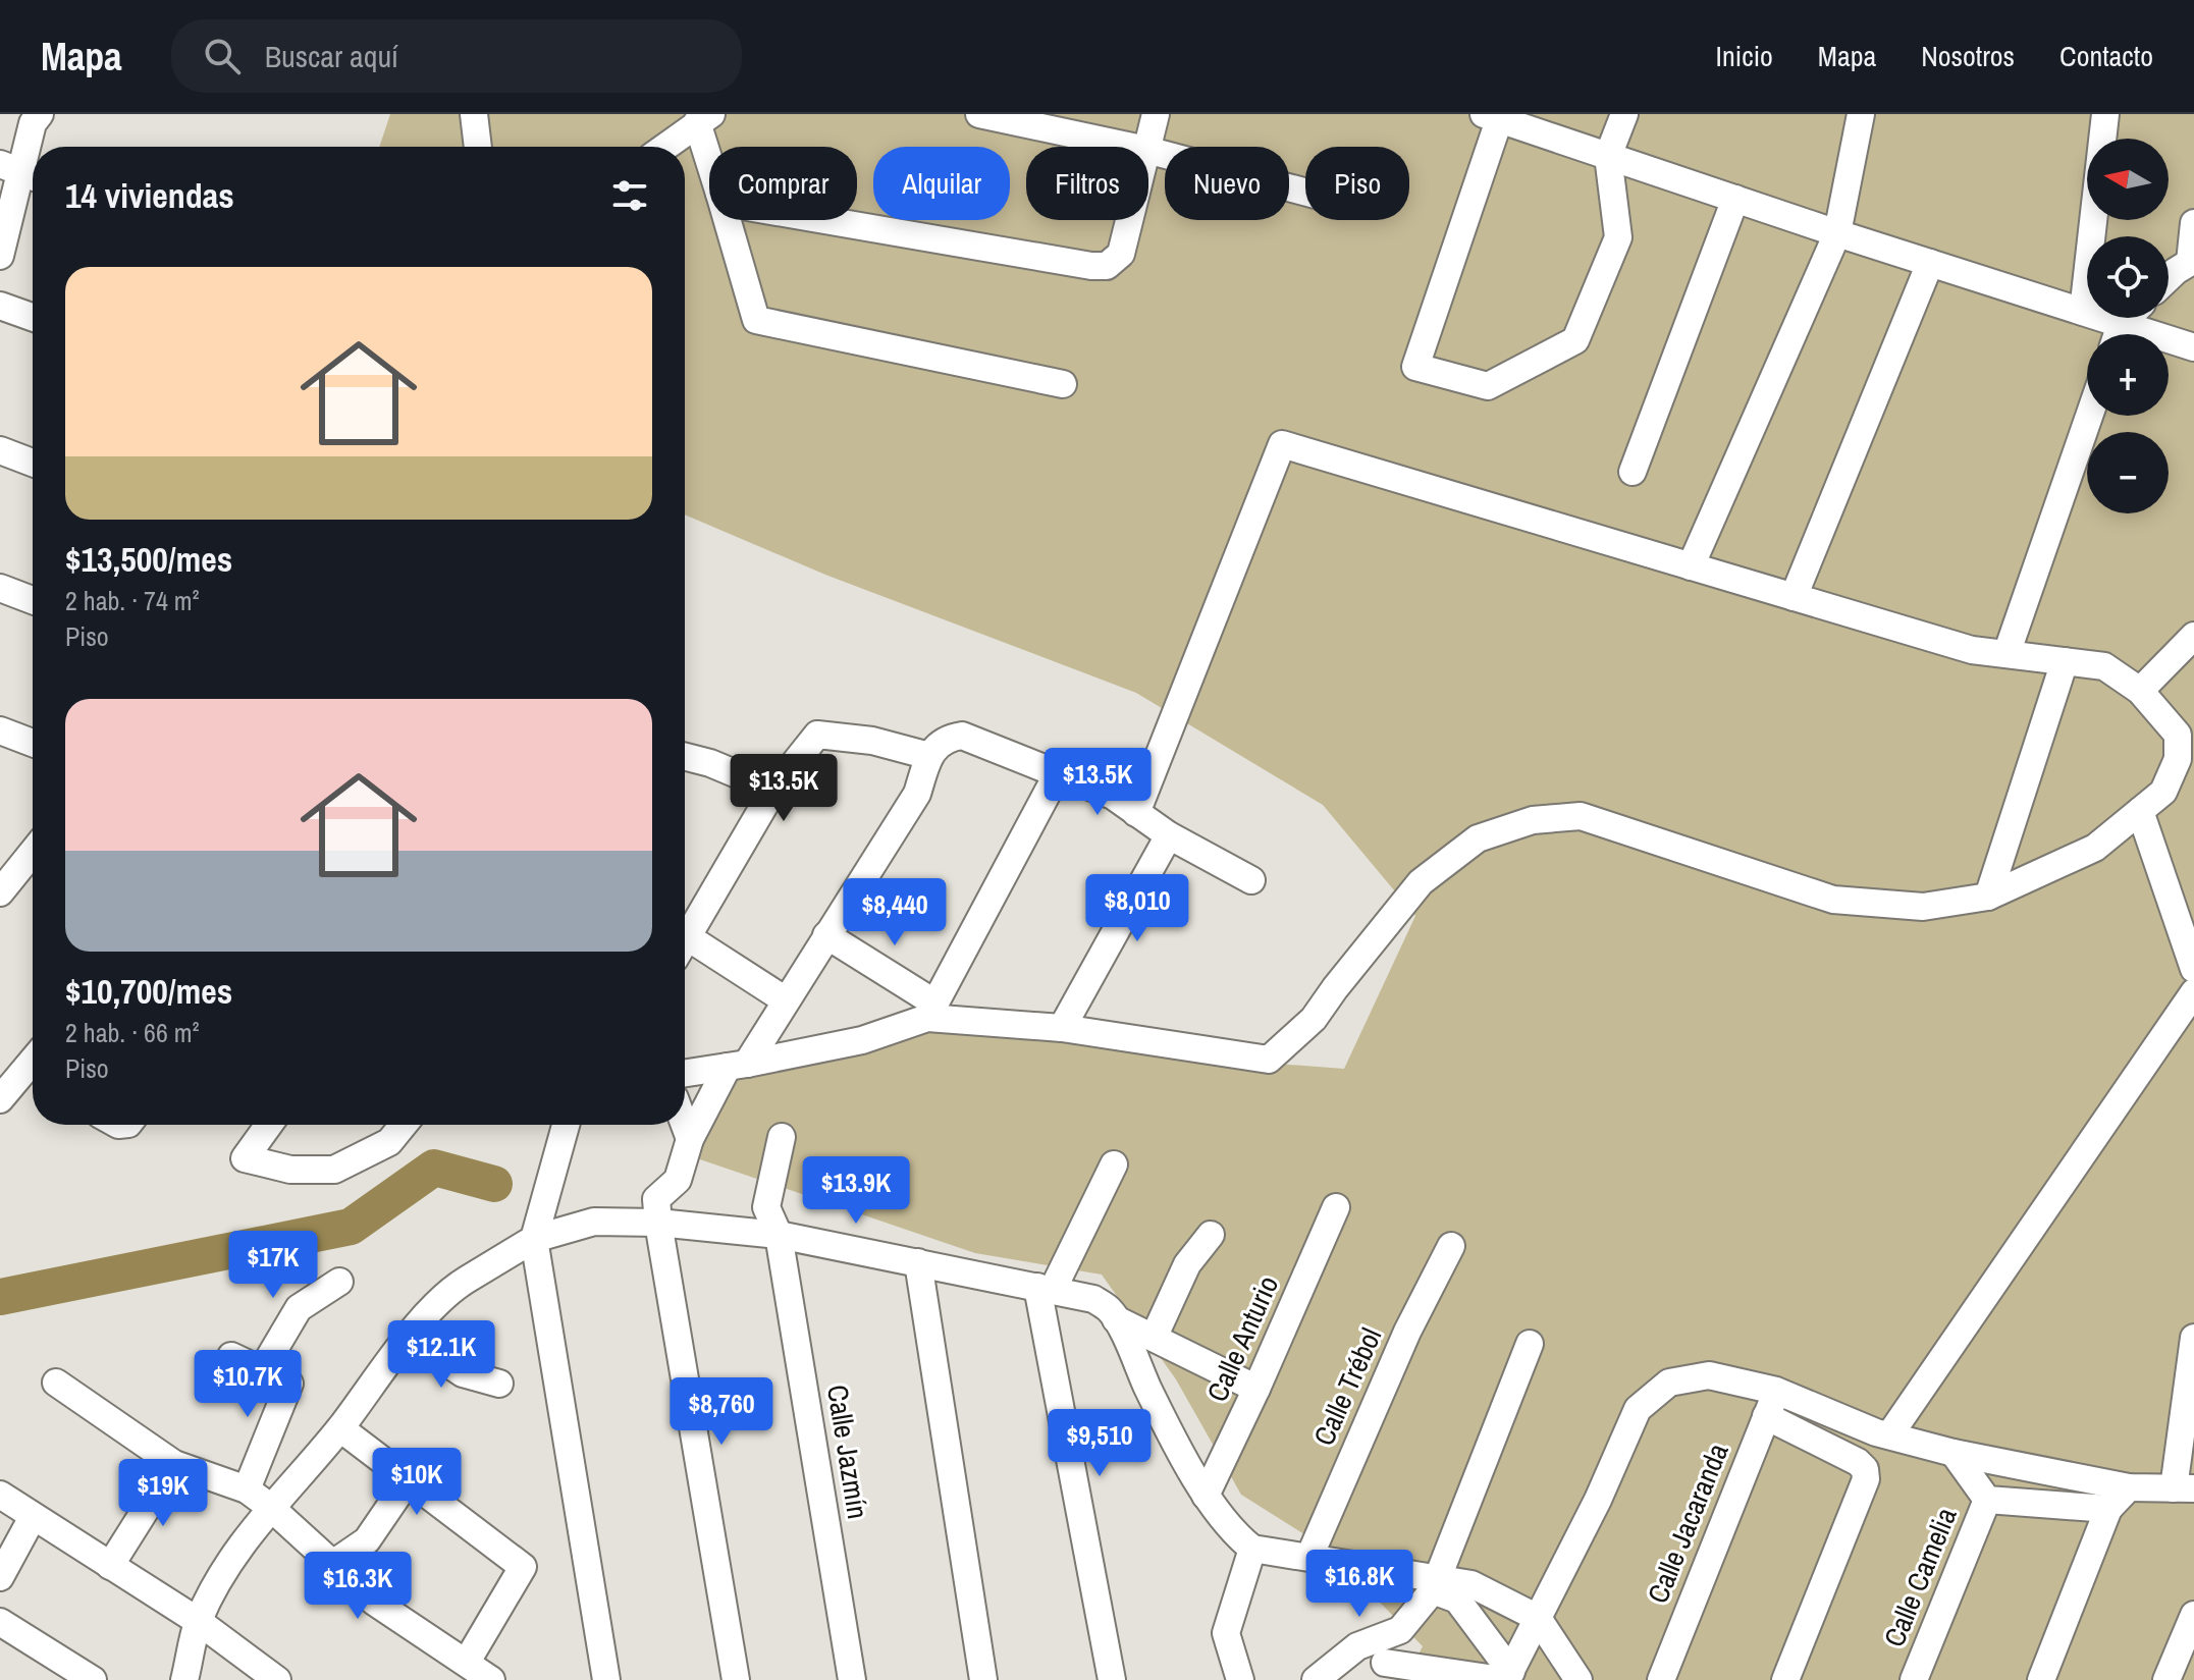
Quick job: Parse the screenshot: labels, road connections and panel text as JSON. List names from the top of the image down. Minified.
{"streets":{"street":["Calle Anturio","Calle Trébol","Calle Jazmín","Calle Jacaranda","Calle Camelia"]},"north":"left","page":{"header":"Mapa","search":"Buscar aquí","nav":["Inicio","Mapa","Nosotros","Contacto"],"map_buttons":["+","−"],"chip":["Comprar","Alquilar","Filtros","Nuevo","Piso"],"heading":"14 viviendas","list":[{"name":"$13,500/mes","note":"2 hab. · 74 m² · Piso"},{"name":"$10,700/mes","note":"2 hab. · 66 m² · Piso"}],"price":["$13.5K","$13.5K","$8,010","$8,440","$13.9K","$17K","$12.1K","$10.7K","$8,760","$9,510","$10K","$19K","$16.8K","$16.3K"]}}
